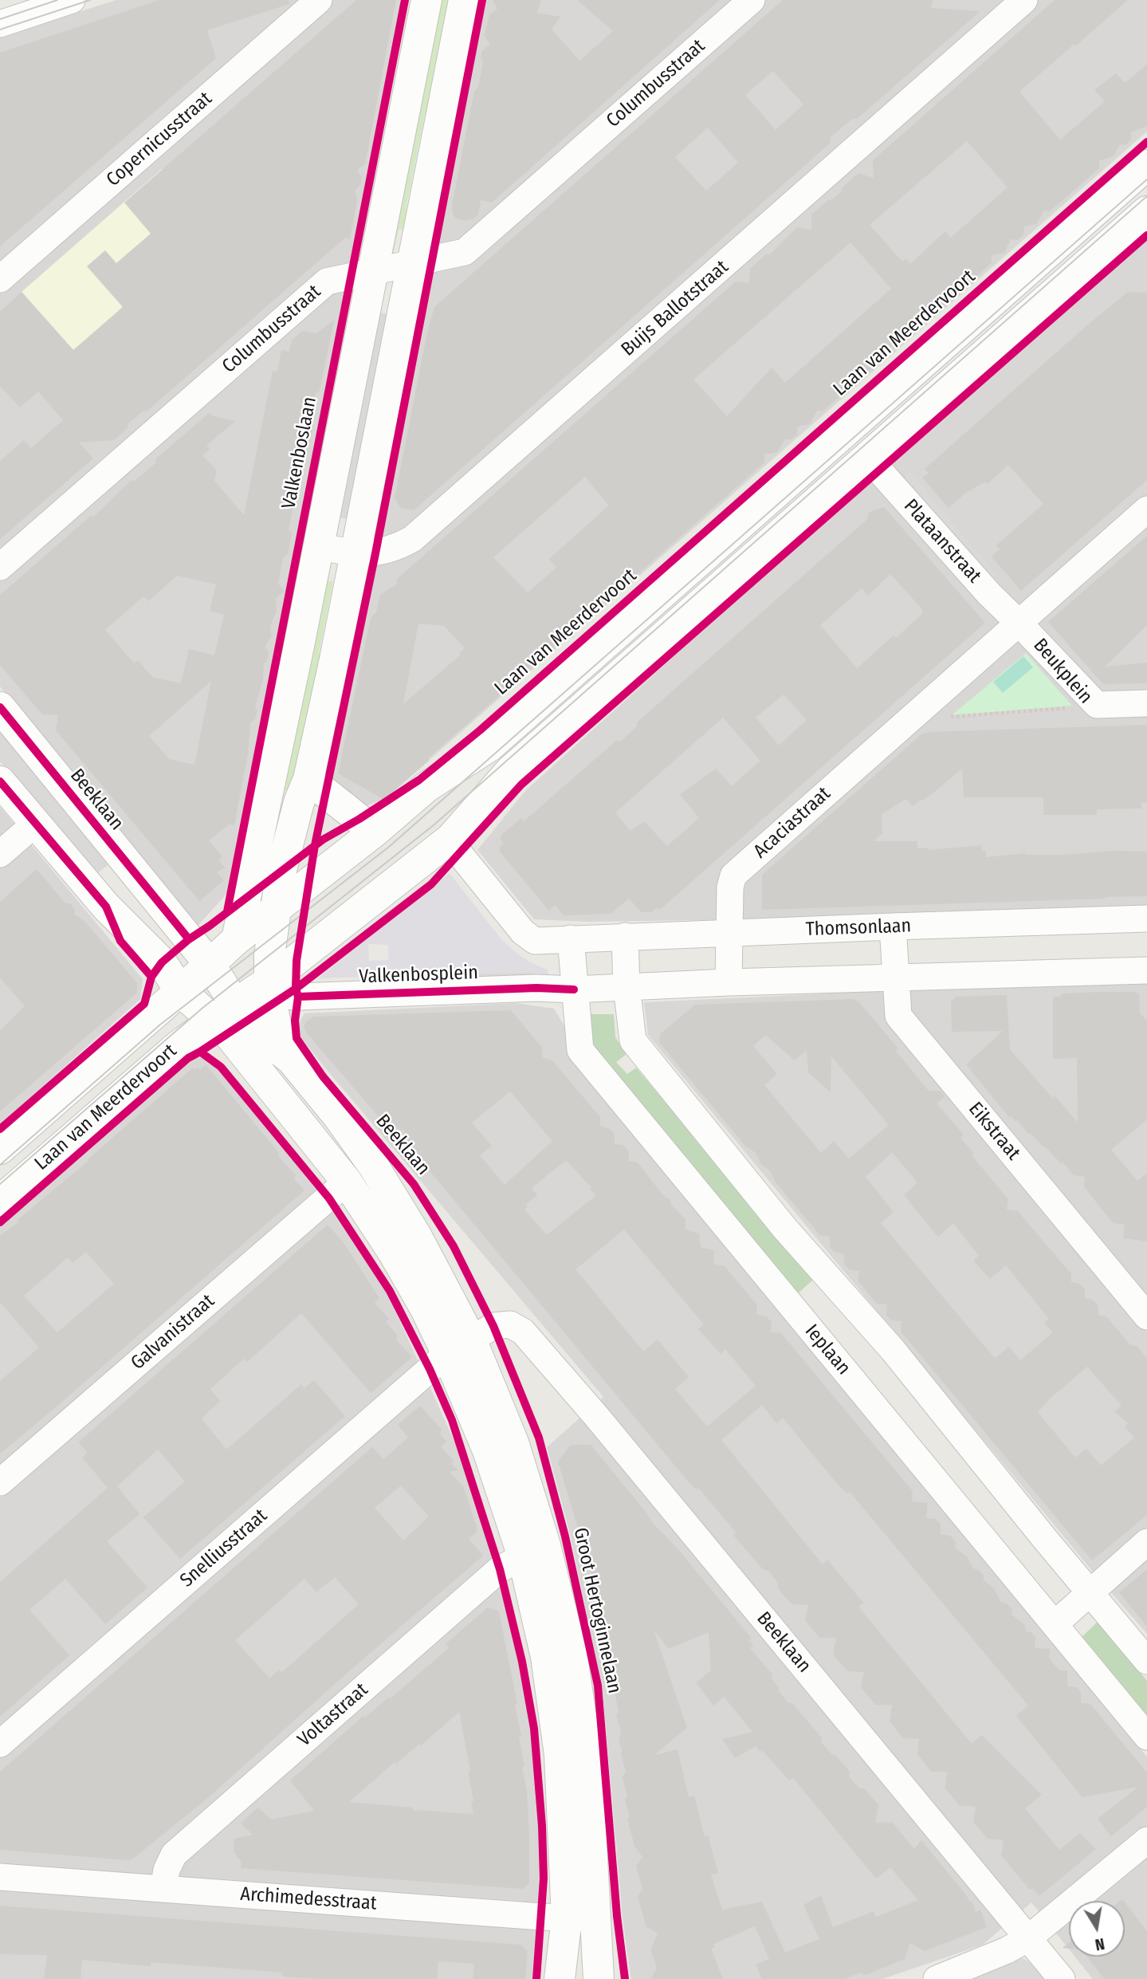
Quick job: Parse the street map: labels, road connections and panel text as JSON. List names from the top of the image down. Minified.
{"streets":{"street":["Columbusstraat","Copernicusstraat","Buijs Ballotstraat","Laan van Meerdervoort","Valkenboslaan","Plataanstraat","Beukplein","Beeklaan","Acaciastraat","Thomsonlaan","Valkenbosplein","Eikstraat","Galvanistraat","Ieplaan","Snelliusstraat","Groot Hertoginnelaan","Voltastraat","Archimedesstraat"]},"crossings":[["Columbusstraat","Valkenboslaan"],["Buijs Ballotstraat","Valkenboslaan"],["Laan van Meerdervoort","Valkenboslaan"],["Laan van Meerdervoort","Plataanstraat"],["Laan van Meerdervoort","Beeklaan"],["Laan van Meerdervoort","Valkenbosplein"],["Plataanstraat","Beukplein"],["Beukplein","Acaciastraat"],["Beeklaan","Galvanistraat"],["Beeklaan","Snelliusstraat"],["Beeklaan","Groot Hertoginnelaan"],["Acaciastraat","Thomsonlaan"],["Thomsonlaan","Eikstraat"],["Thomsonlaan","Ieplaan"],["Valkenbosplein","Ieplaan"],["Snelliusstraat","Groot Hertoginnelaan"],["Groot Hertoginnelaan","Voltastraat"],["Groot Hertoginnelaan","Archimedesstraat"],["Voltastraat","Archimedesstraat"]],"north":"bottom"}
